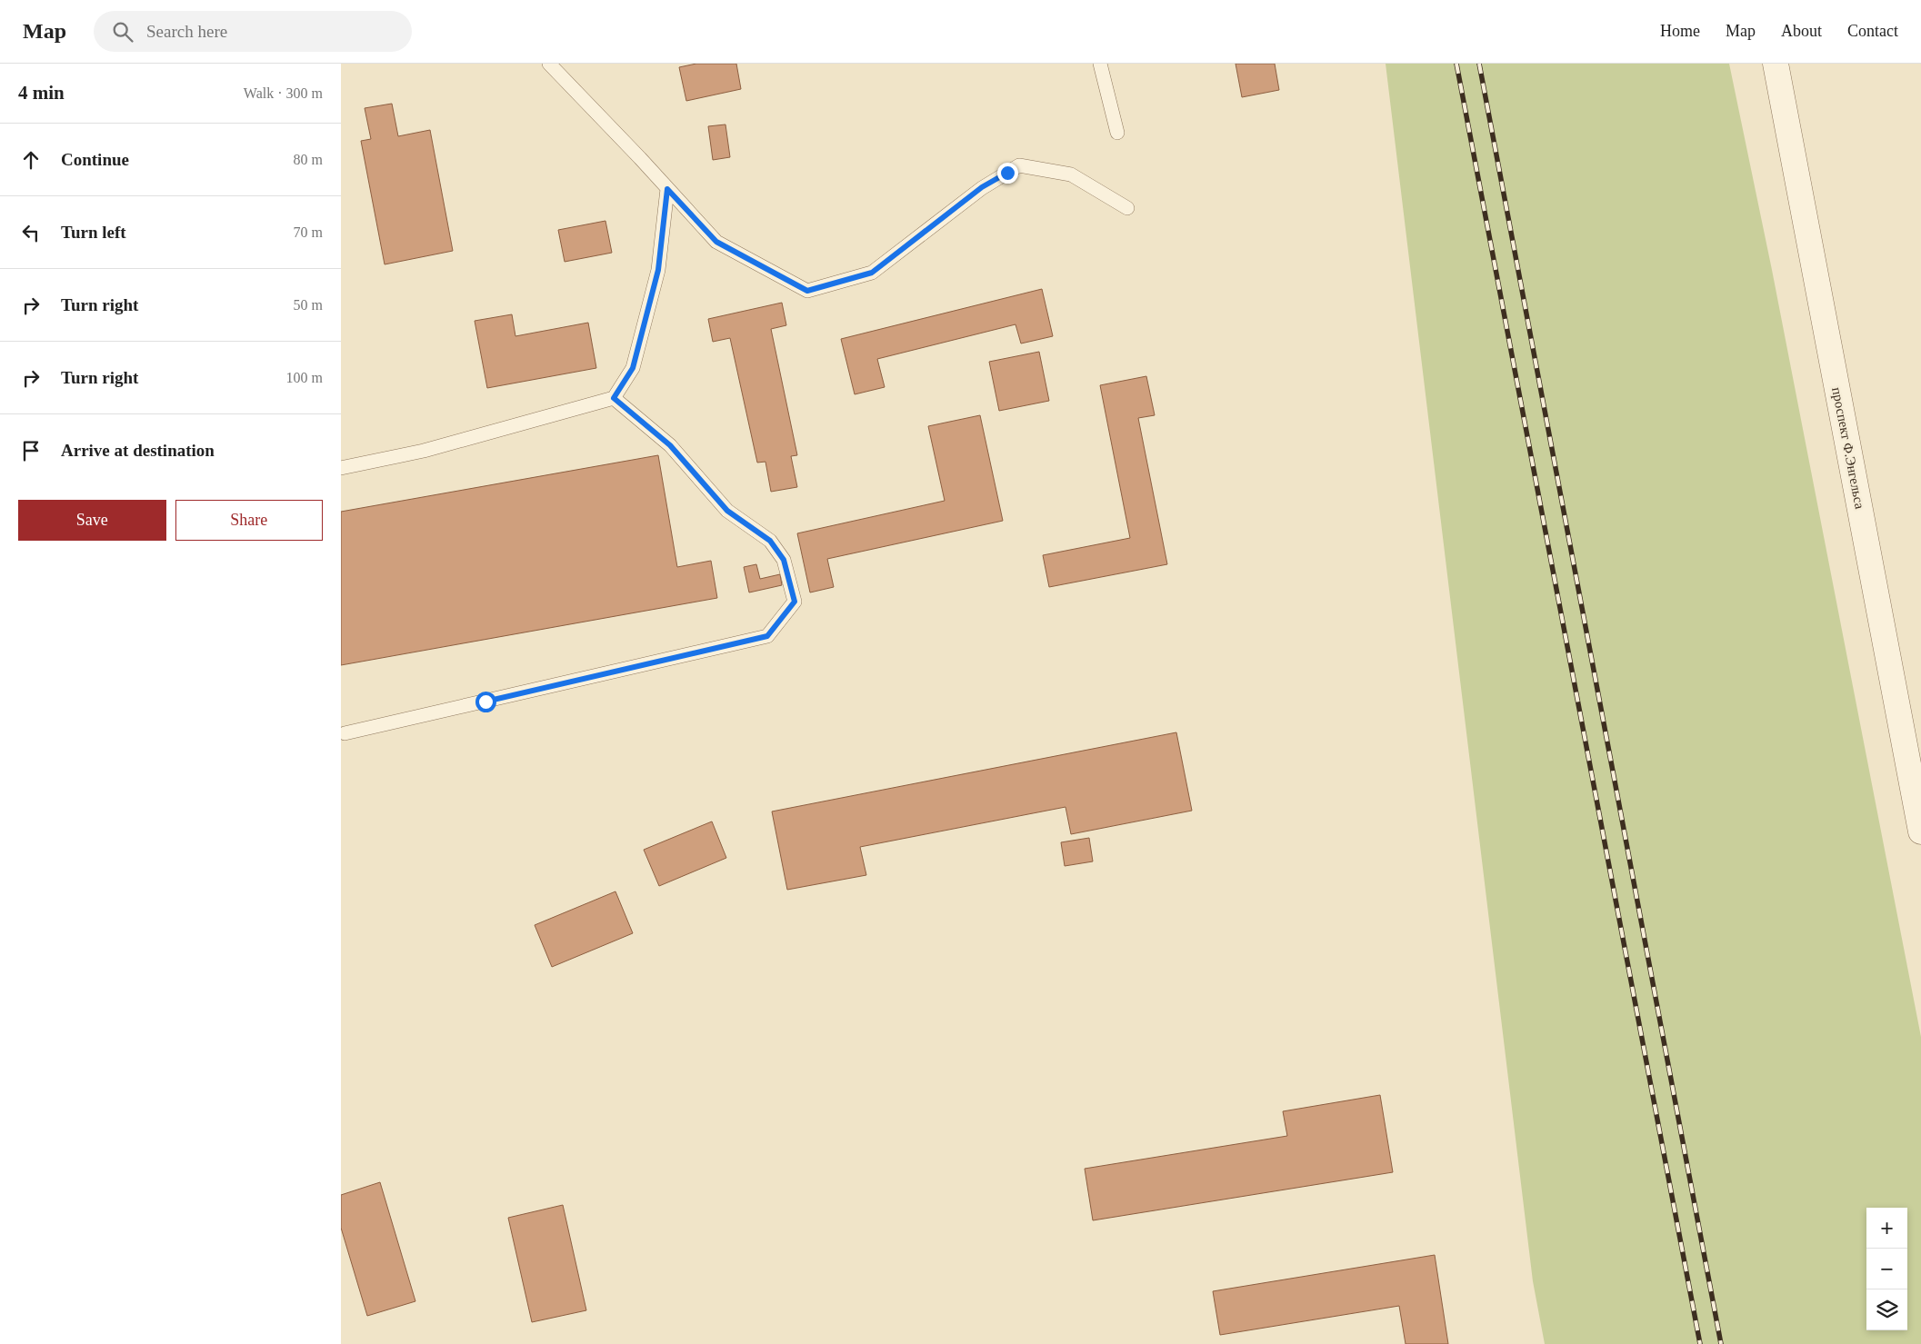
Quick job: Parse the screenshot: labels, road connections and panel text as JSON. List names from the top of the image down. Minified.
{"streets":{"street":["проспект Ф.Энгельса"]},"page":{"header":"Map","search":"Search here","nav":["Home","Map","About","Contact"],"heading":["4 min","Walk · 300 m"],"list":[["Continue","80 m"],["Turn left","70 m"],["Turn right","50 m"],["Turn right","100 m"],"Arrive at destination"],"buttons":["Save","Share"],"map_buttons":["+","−"]}}
